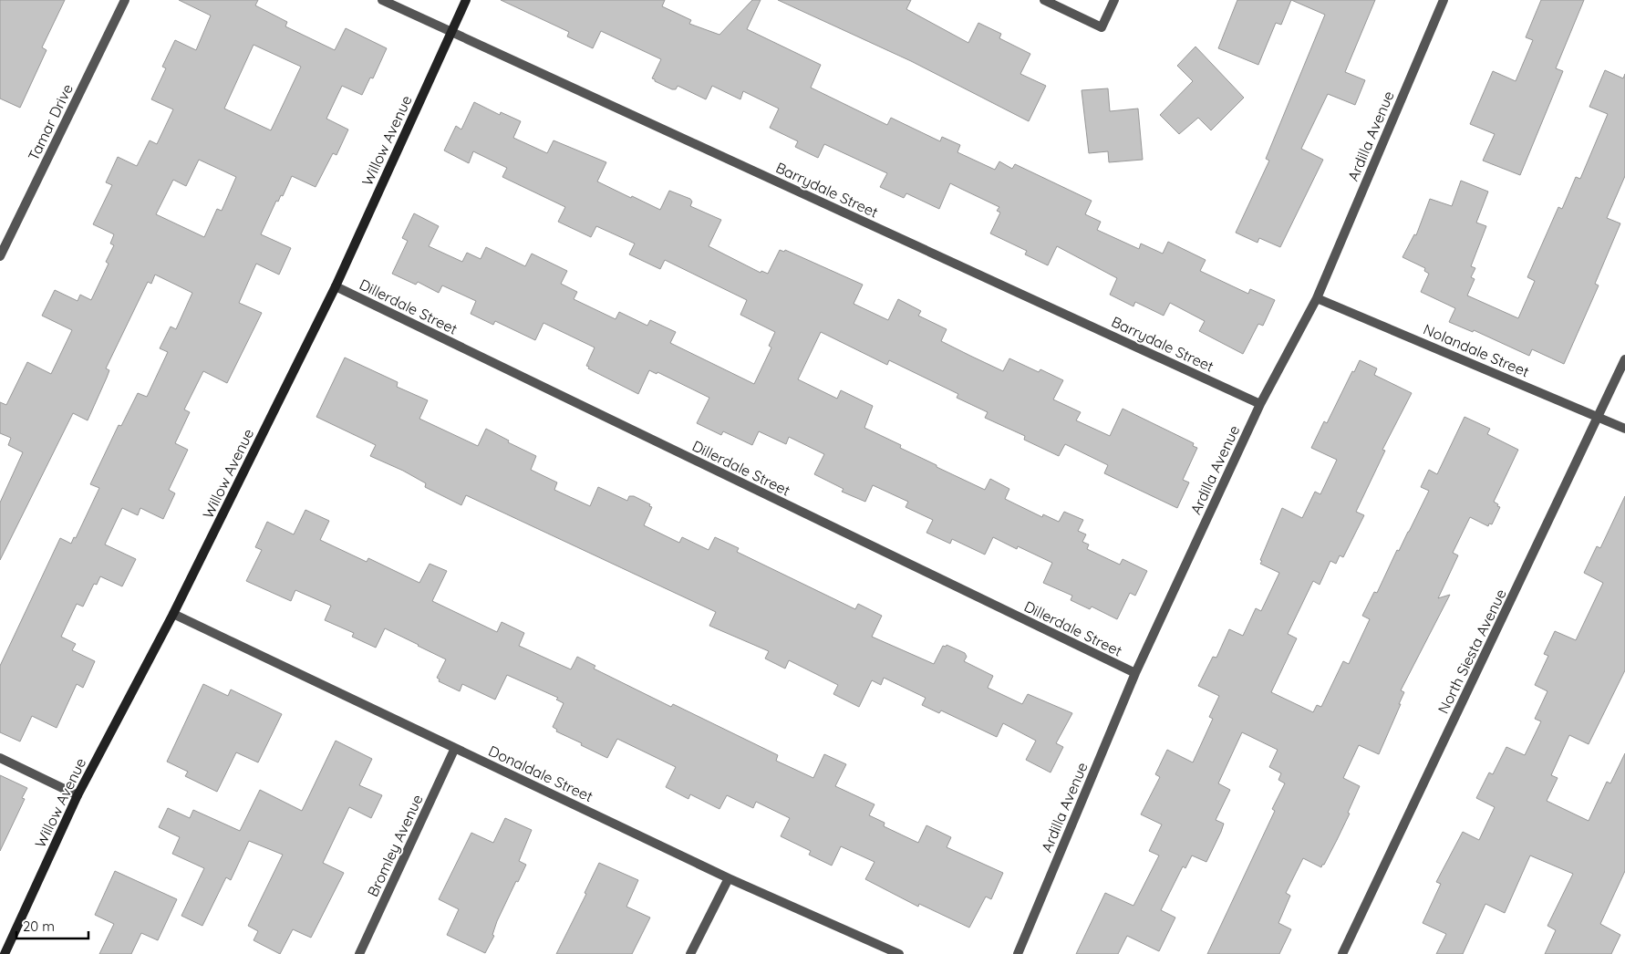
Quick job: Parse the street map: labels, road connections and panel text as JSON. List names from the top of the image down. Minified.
{"streets":{"street":["Tamar Drive","Ardilla Avenue","Willow Avenue","Barrydale Street","Dillerdale Street","Nolandale Street","North Siesta Avenue","Donaldale Street","Bromley Avenue"]},"crossings":[["Ardilla Avenue","Barrydale Street"],["Ardilla Avenue","Dillerdale Street"],["Ardilla Avenue","Nolandale Street"],["Willow Avenue","Barrydale Street"],["Willow Avenue","Dillerdale Street"],["Willow Avenue","Donaldale Street"],["Nolandale Street","North Siesta Avenue"],["Donaldale Street","Bromley Avenue"]],"scale_bar":"20 m"}
